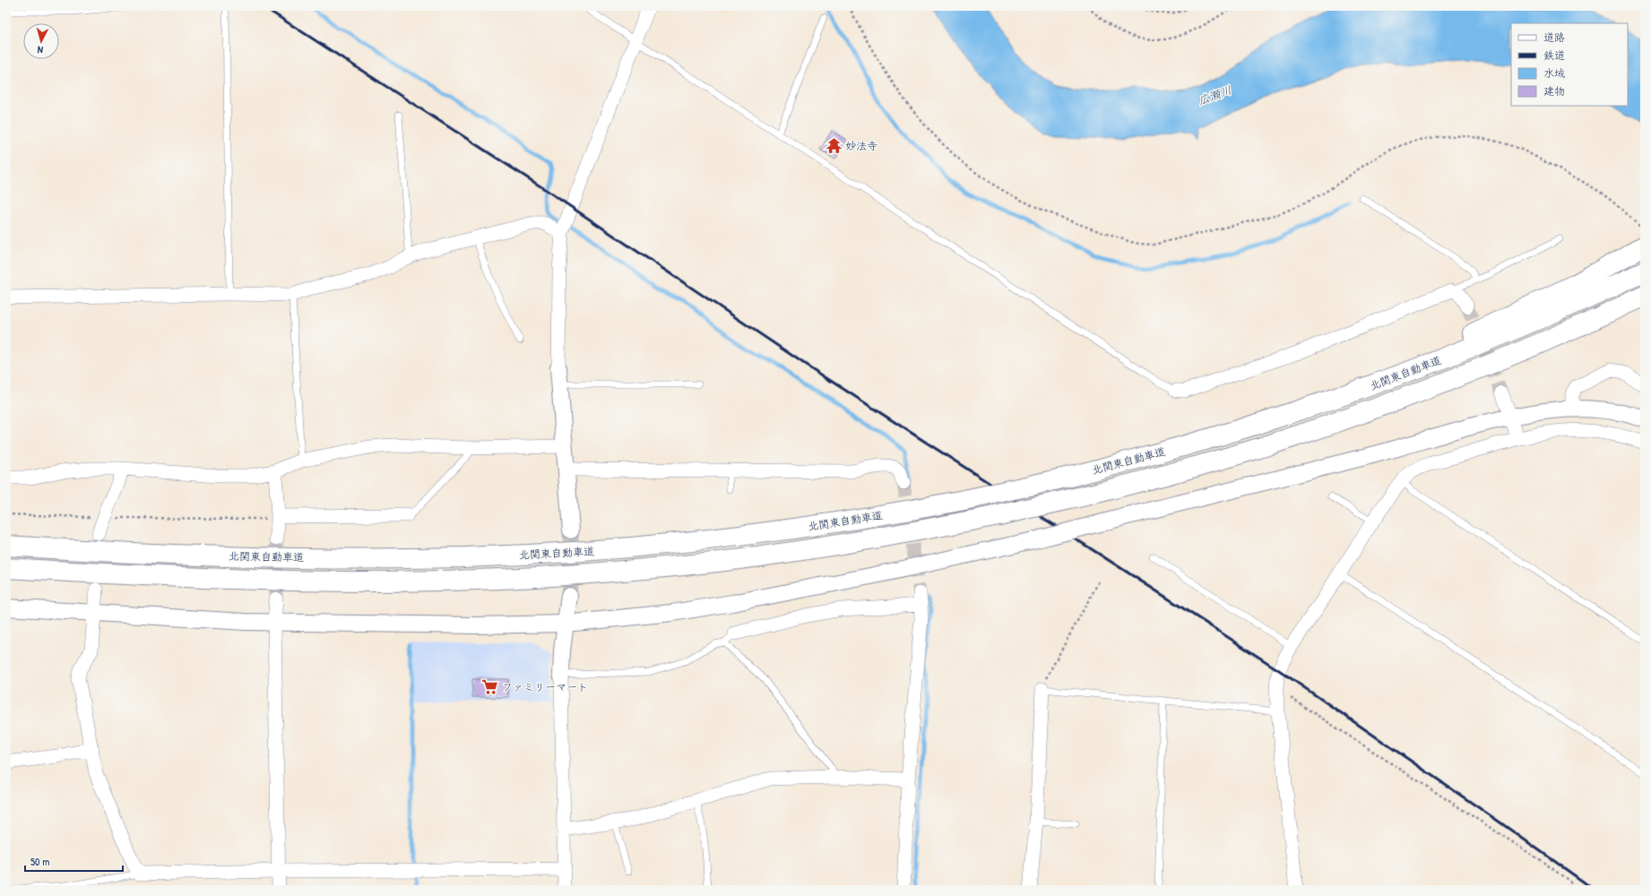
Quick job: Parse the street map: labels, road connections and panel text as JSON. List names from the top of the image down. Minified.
{"streets":{"highway":["北関東自動車道"]},"water":["広瀬川"],"places":{"temple":["妙法寺"],"supermarket":["ファミリーマート"]},"legend":["道路","鉄道","水域","建物"],"scale_bar":"50 m","north":"bottom"}
